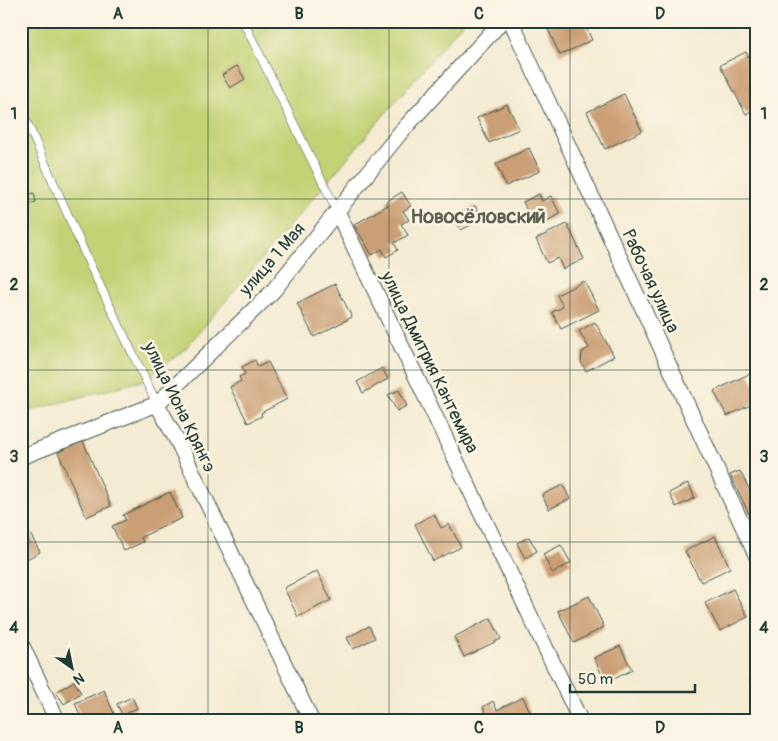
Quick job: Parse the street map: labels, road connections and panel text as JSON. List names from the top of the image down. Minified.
{"streets":{"street":["улица 1 Мая","Рабочая улица","улица Дмитрия Кантемира","улица Иона Крянгэ"]},"crossings":[["улица 1 Мая","улица Дмитрия Кантемира"],["улица 1 Мая","улица Иона Крянгэ"]],"districts":["Новосёловский"],"scale_bar":"50 m","north":"bottom right","grid":{"columns":["A","B","C","D"],"rows":["1","2","3","4"]}}
